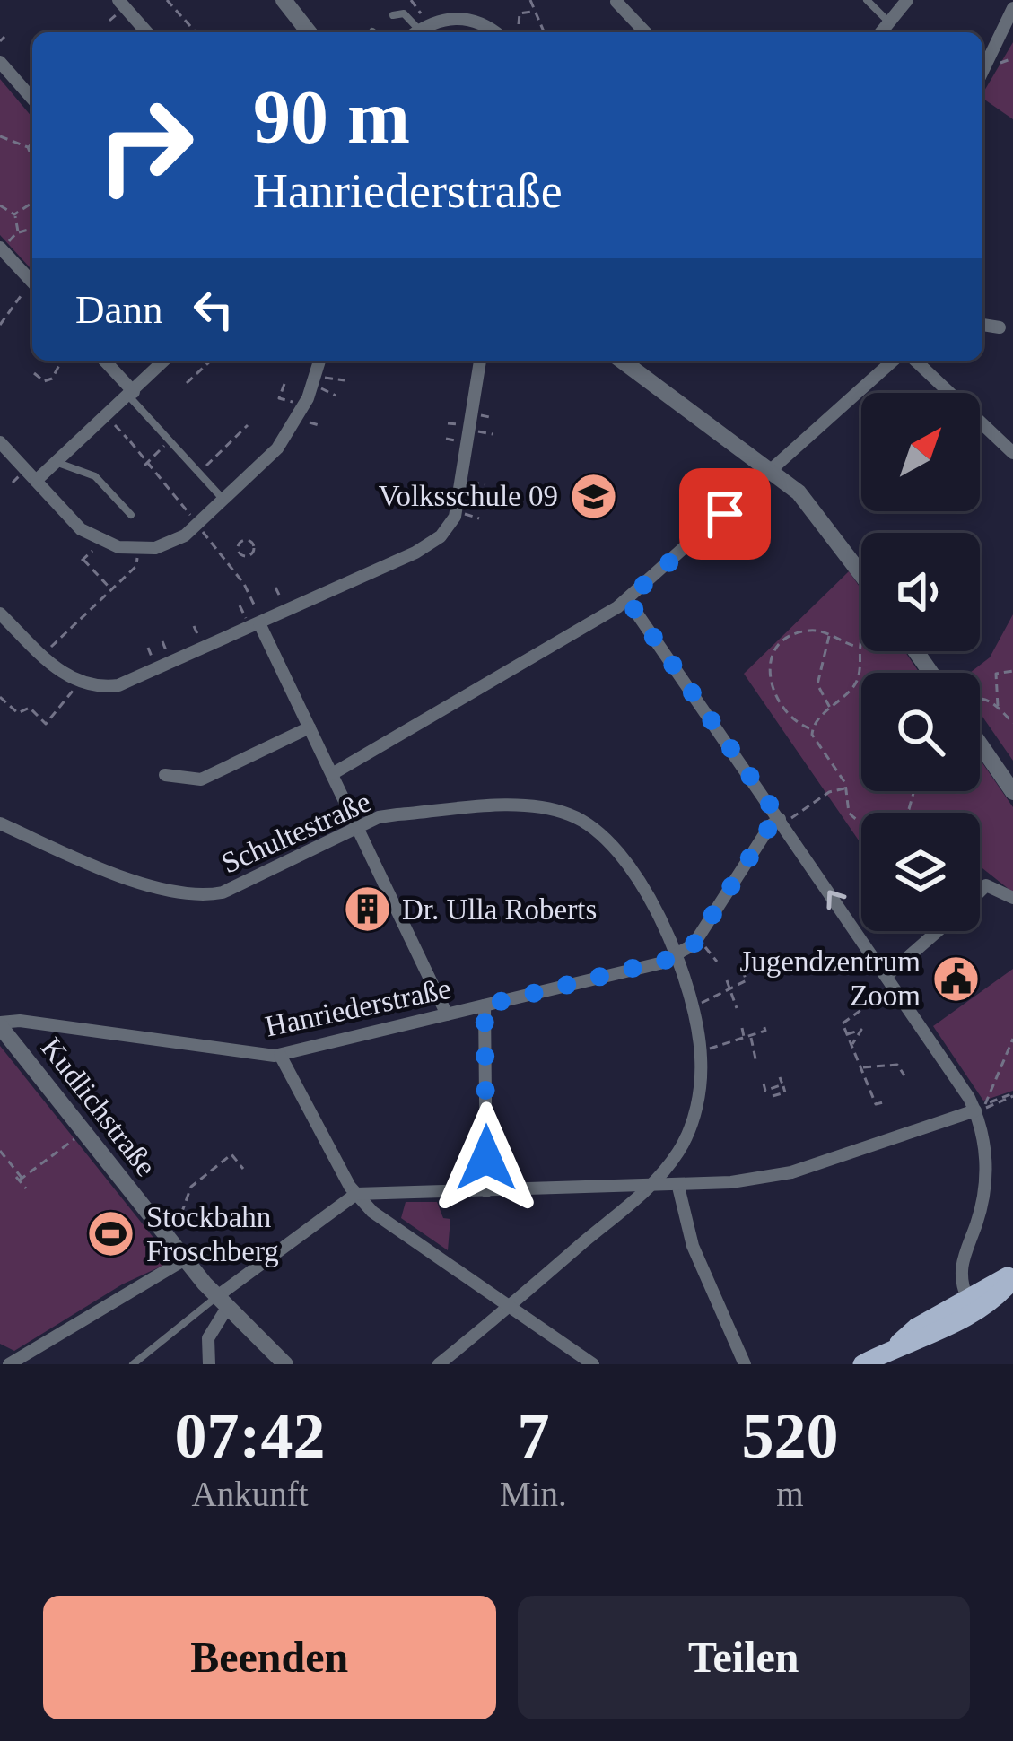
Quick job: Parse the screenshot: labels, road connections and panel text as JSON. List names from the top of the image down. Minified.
{"streets":{"street":["Schultestraße","Hanriederstraße","Kudlichstraße"]},"crossings":[["Schultestraße","Hanriederstraße"],["Hanriederstraße","Kudlichstraße"]],"places":{"school or university":["Volksschule 09"],"building":["Dr. Ulla Roberts"],"public building":["Jugendzentrum Zoom"],"sports":["Stockbahn Froschberg"]},"north":"top right","page":{"turn":["90 m","Hanriederstraße"],"then":"Dann","eta":["07:42","Ankunft","7","Min.","520","m"],"buttons":["Beenden","Teilen"]}}
